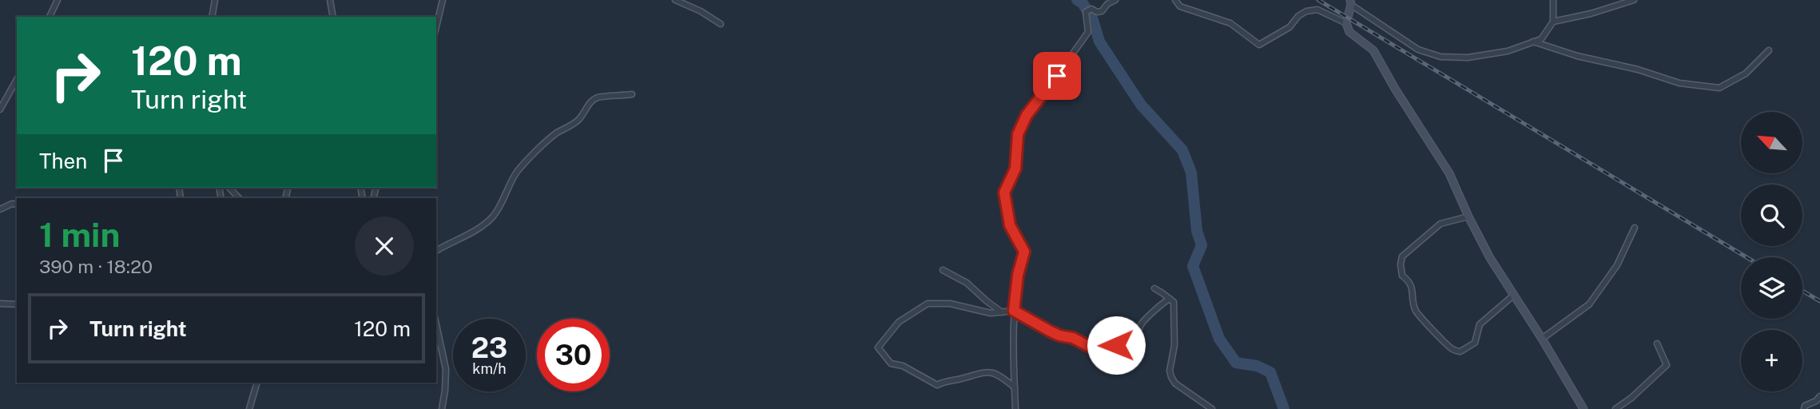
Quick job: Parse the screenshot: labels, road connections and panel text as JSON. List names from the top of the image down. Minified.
{"north":"top left","page":{"turn":["120 m","Turn right"],"map_buttons":"+","then":"Then","heading":["1 min","390 m · 18:20"],"list":[{"name":"Turn right","value":"120 m"}],"speed":"23 km/h","limit":"30"}}
